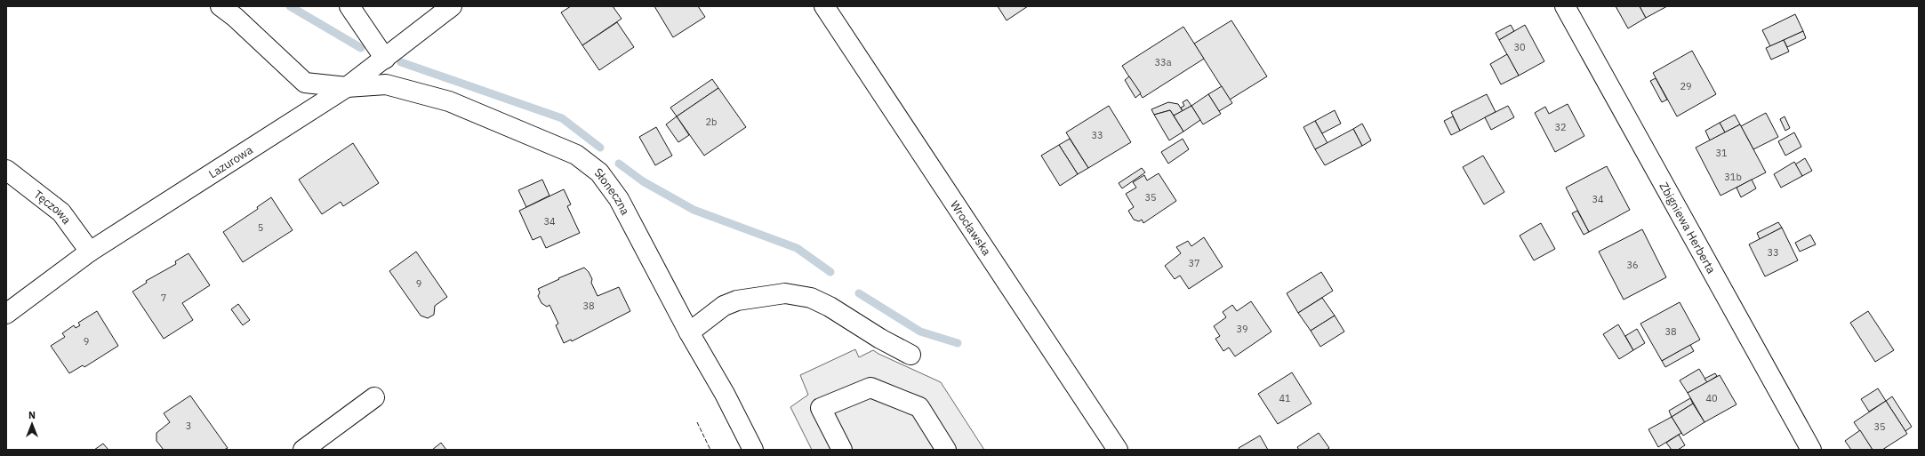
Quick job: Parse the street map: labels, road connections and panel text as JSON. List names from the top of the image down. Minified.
{"streets":{"street":["Lazurowa","Słoneczna","Tęczowa","Wrocławska","Zbigniewa Herberta"]},"crossings":[["Lazurowa","Słoneczna"],["Lazurowa","Tęczowa"]],"house_numbers":["30","33a","29","2b","32","33","31","31b","35","34","34","5","33","37","36","9","7","38","39","38","9","41","40","3","35"],"north":"top"}
